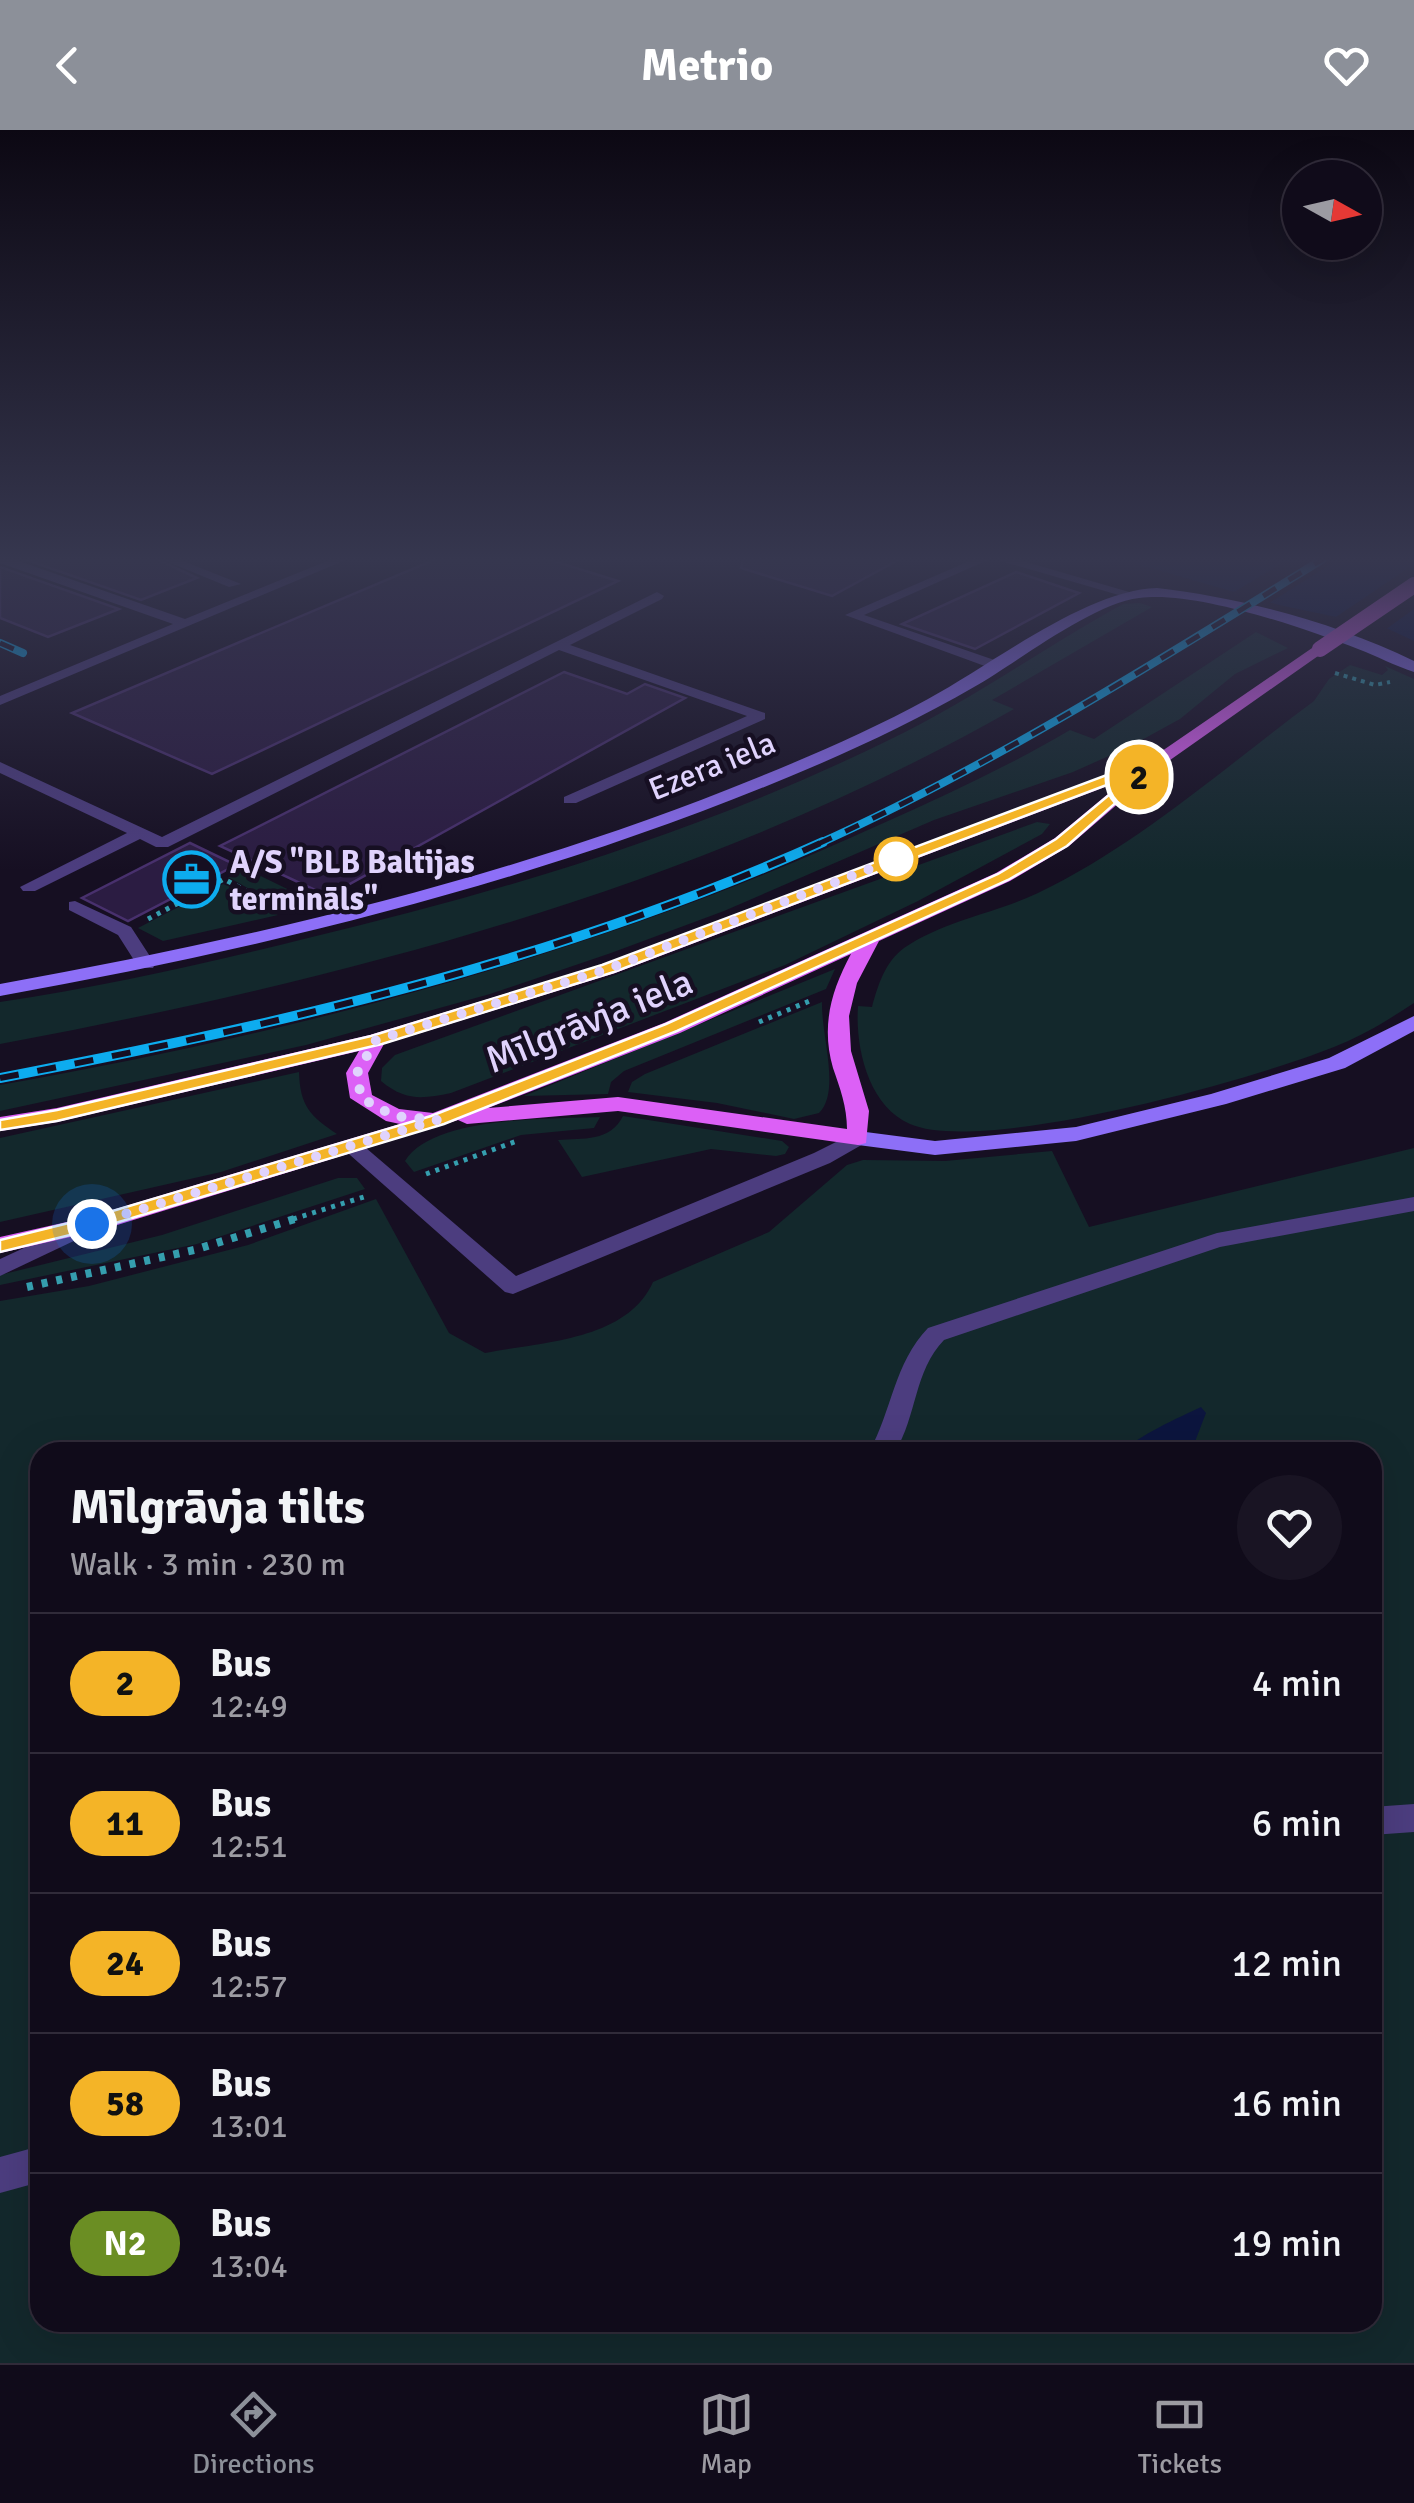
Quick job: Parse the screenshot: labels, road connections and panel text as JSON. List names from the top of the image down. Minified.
{"streets":{"main road":["Mīlgrāvja iela"],"street":["Ezera iela"]},"places":{"office":["A/S \"BLB Baltijas termināls\""]},"lines":["bus line 2"],"north":"right","page":{"header":"Metrio","on_map":"2","heading":["Mīlgrāvja tilts","Walk · 3 min · 230 m"],"list":[{"mark":"2","name":"Bus","note":"12:49","value":"4 min"},{"mark":"11","name":"Bus","note":"12:51","value":"6 min"},{"mark":"24","name":"Bus","note":"12:57","value":"12 min"},{"mark":"58","name":"Bus","note":"13:01","value":"16 min"},{"mark":"N2","name":"Bus","note":"13:04","value":"19 min"}],"tabs":["Directions","Map","Tickets"]}}
